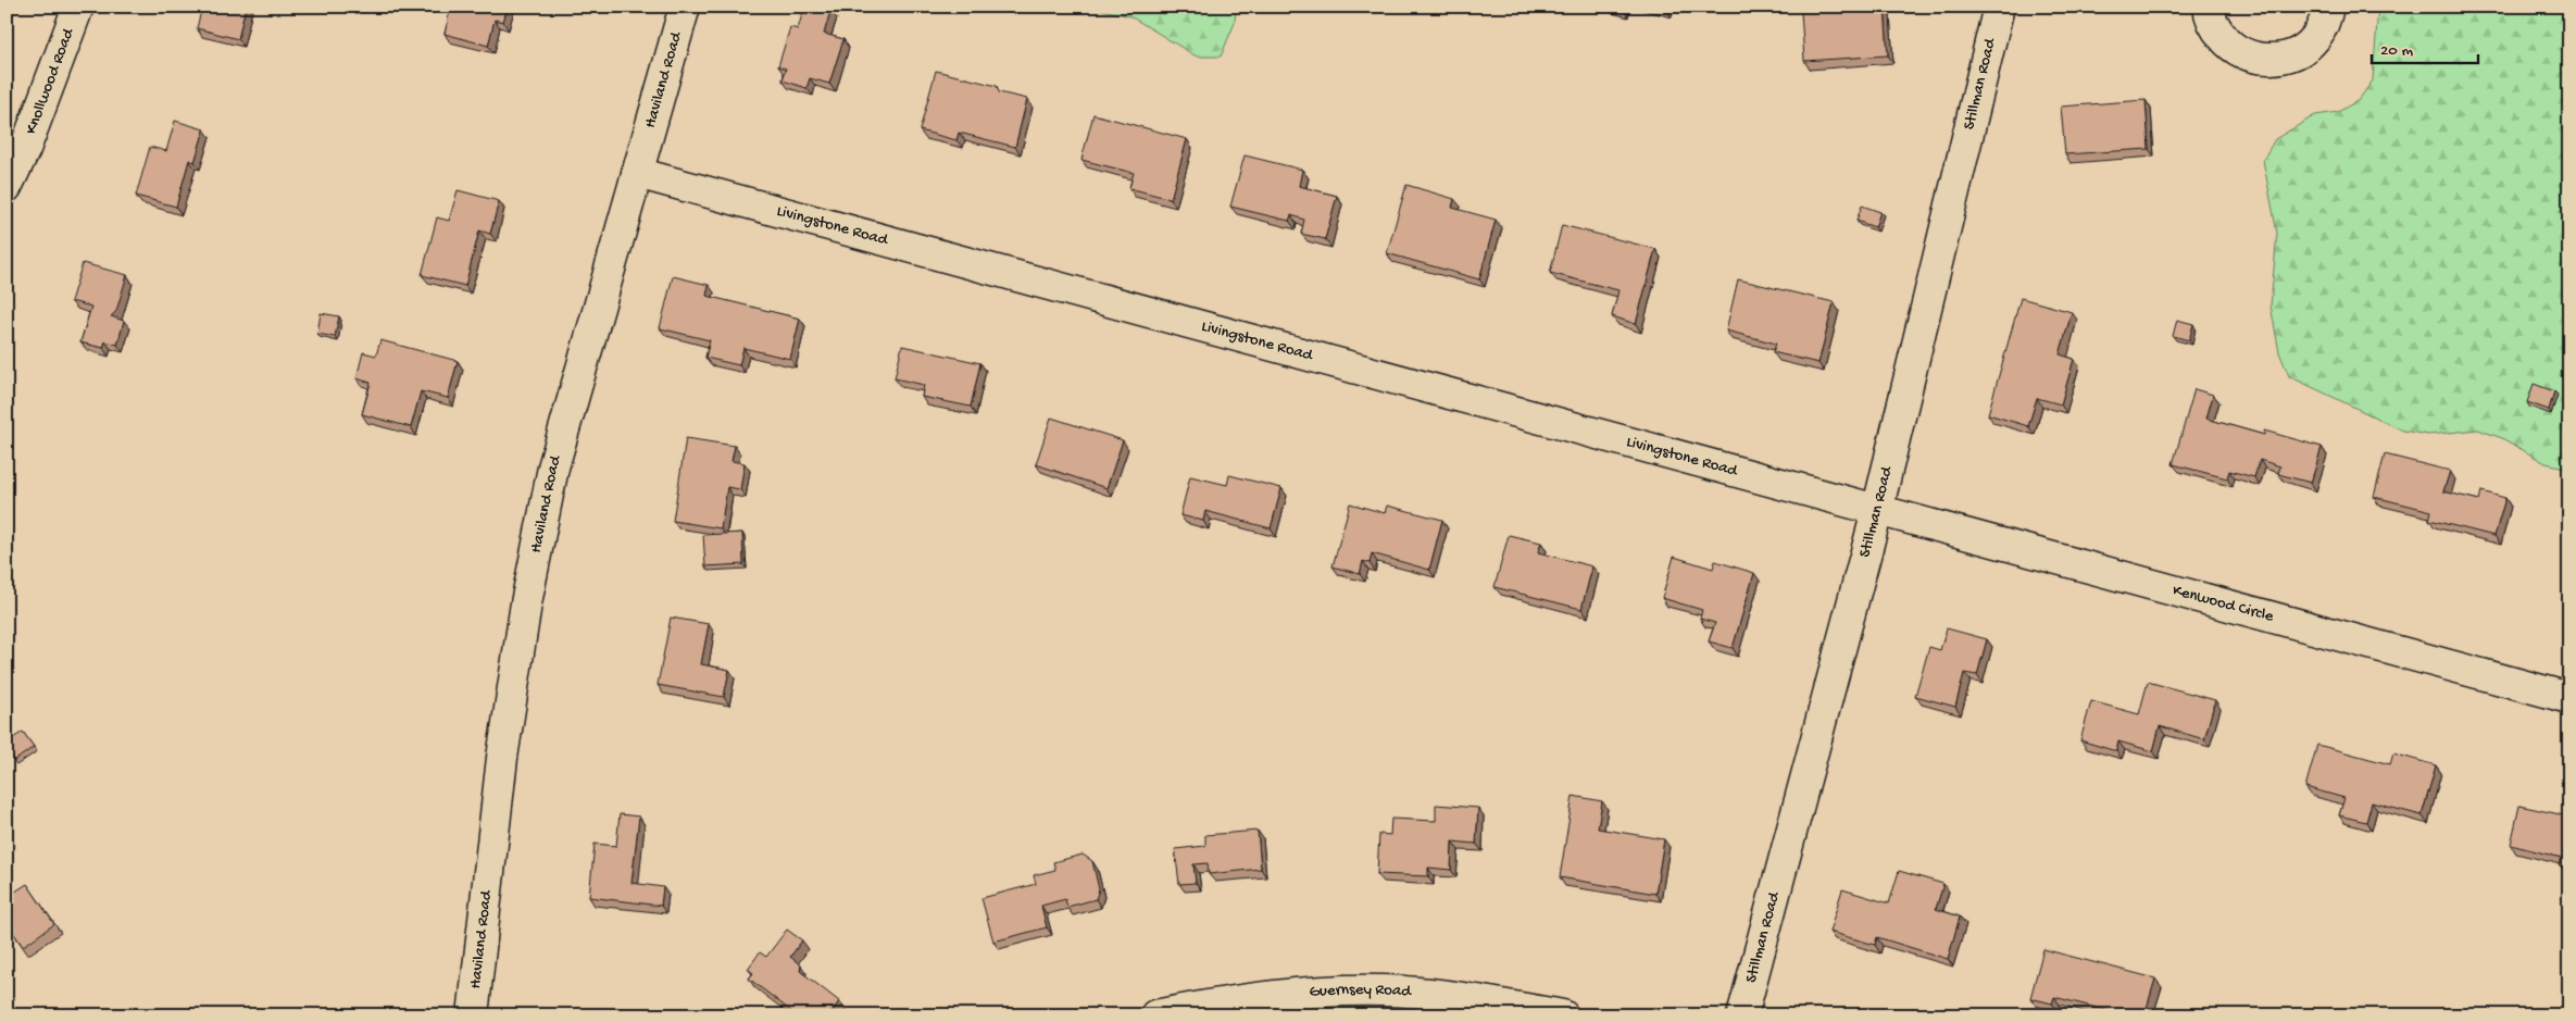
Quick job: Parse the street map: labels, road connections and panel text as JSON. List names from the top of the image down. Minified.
{"streets":{"street":["Haviland Road","Knollwood Road","Stillman Road","Livingstone Road","Kenwood Circle","Guernsey Road"]},"crossings":[["Haviland Road","Livingstone Road"],["Stillman Road","Livingstone Road"],["Stillman Road","Kenwood Circle"],["Livingstone Road","Kenwood Circle"]],"scale_bar":"20 m"}
